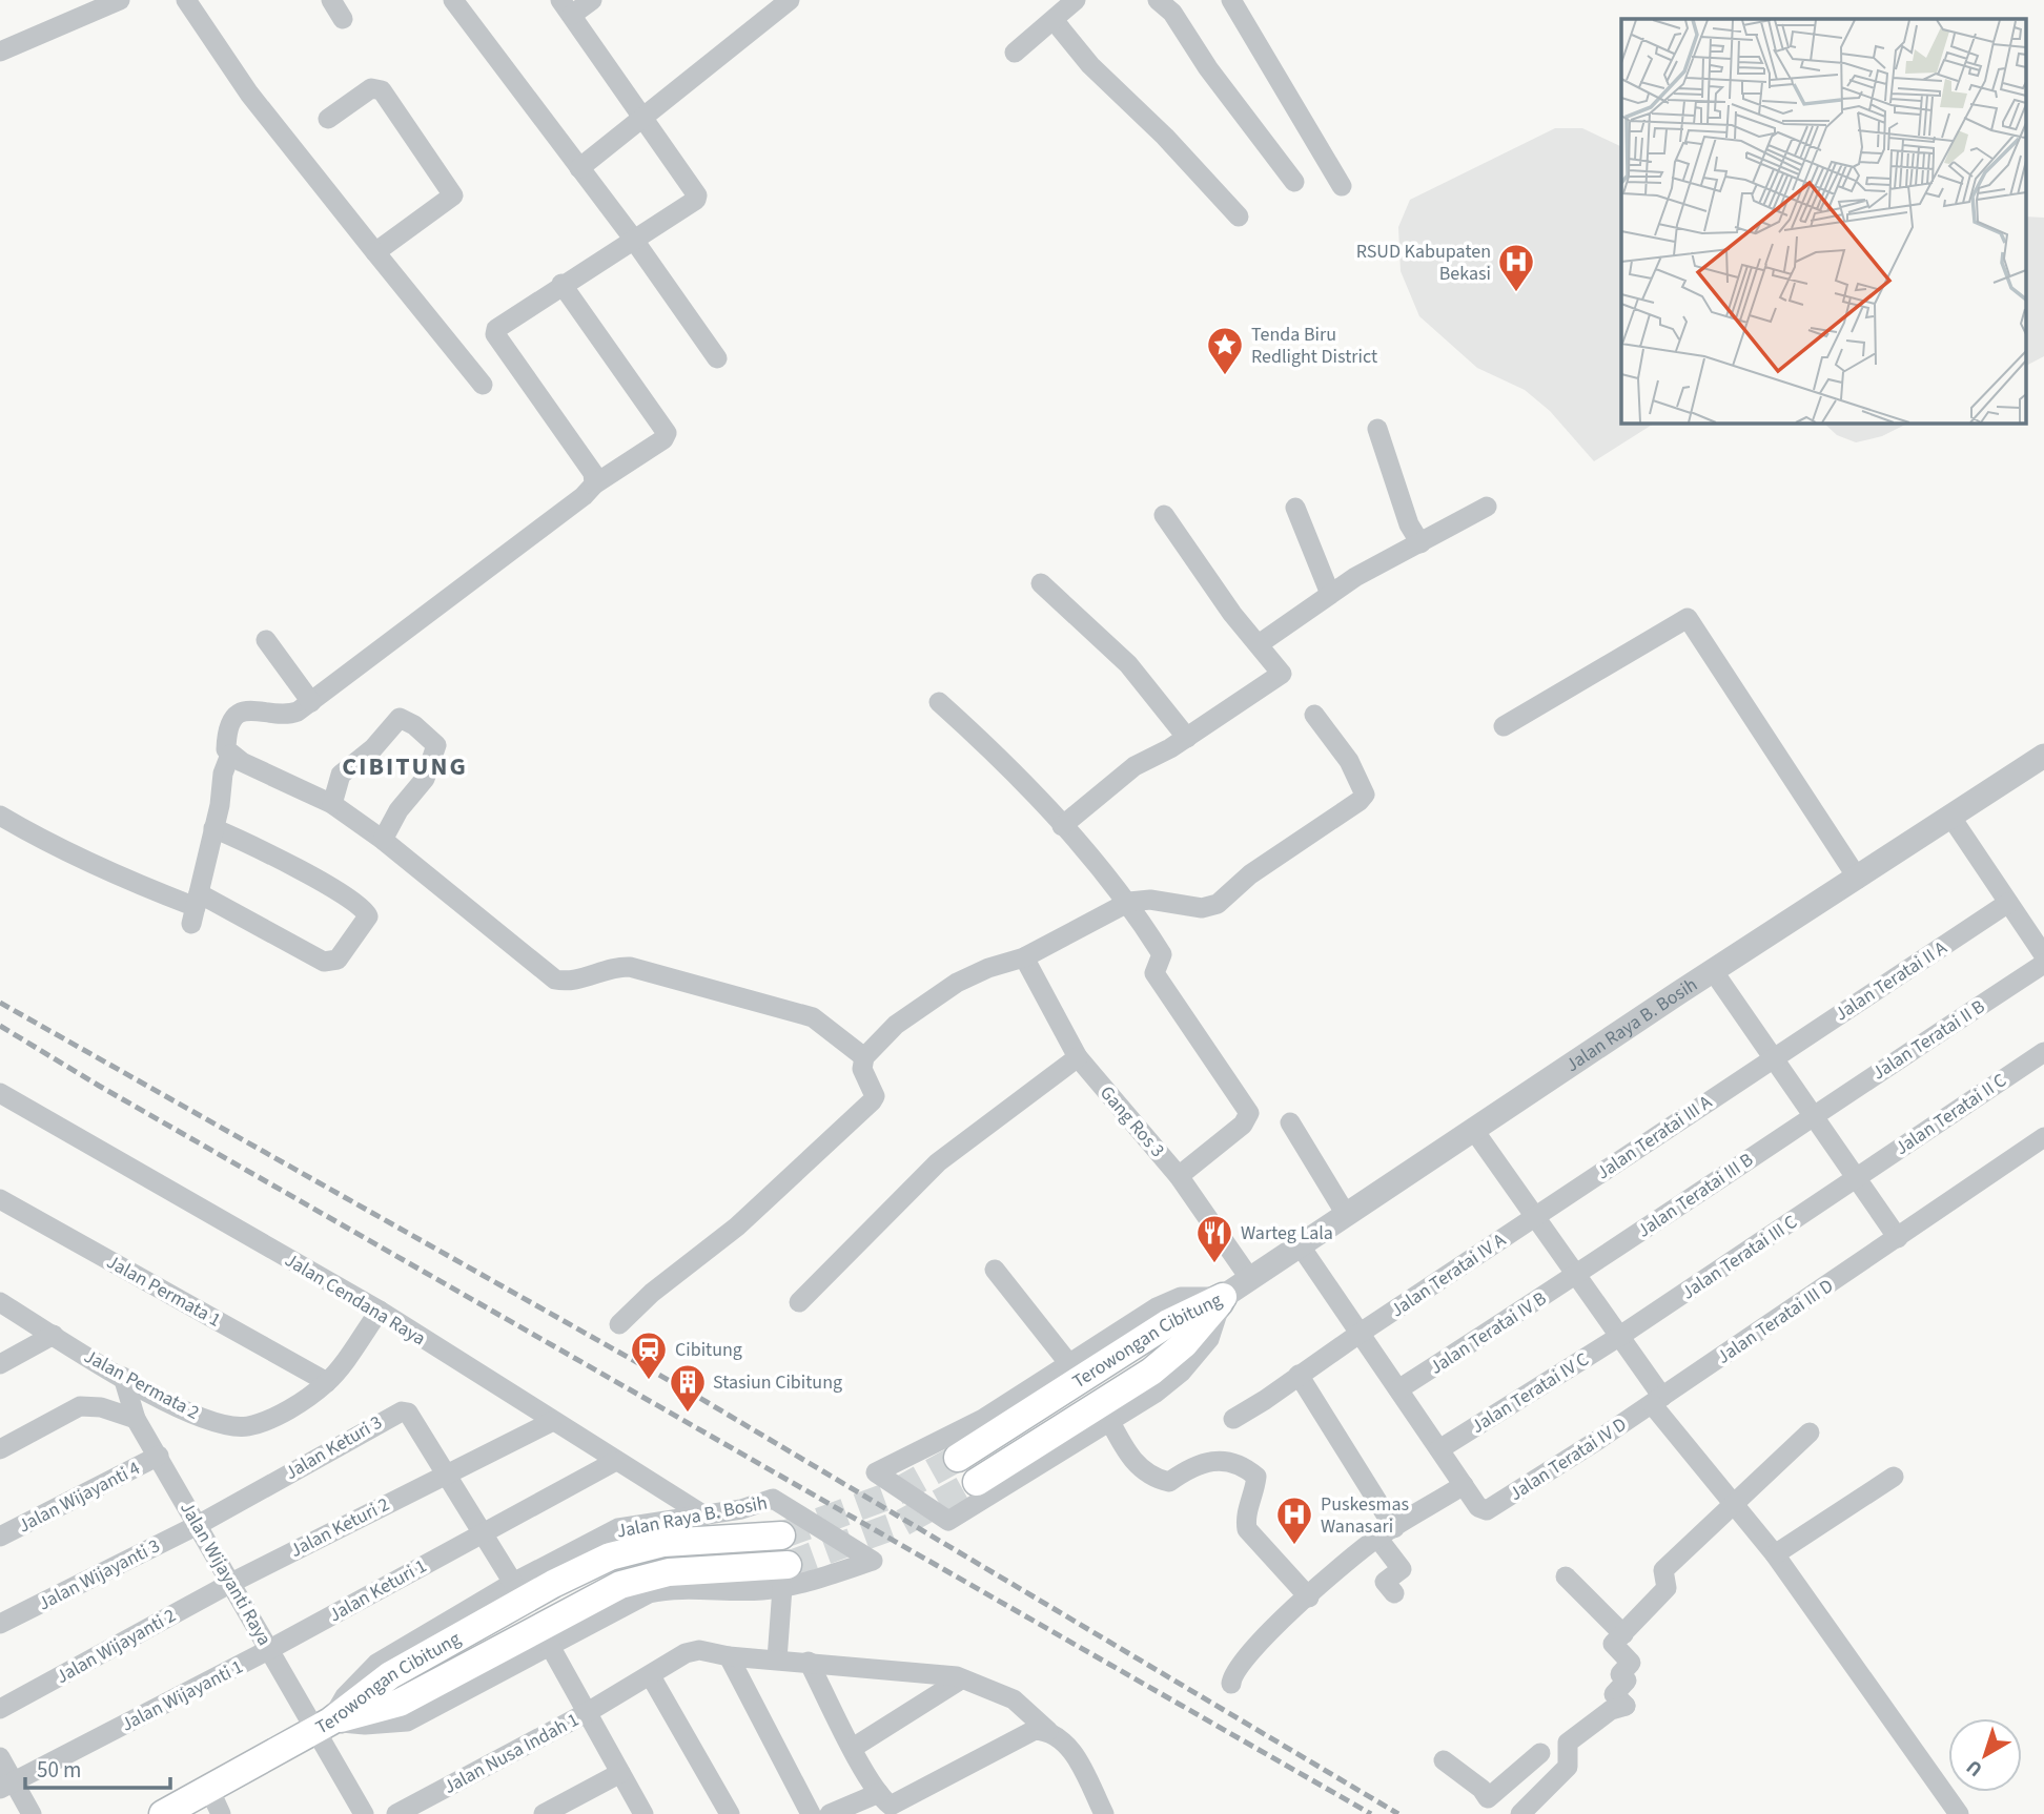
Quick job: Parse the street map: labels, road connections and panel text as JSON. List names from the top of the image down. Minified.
{"streets":{"main road":["Jalan Raya B. Bosih","Terowongan Cibitung"],"street":["Jalan Teratai II A","Jalan Teratai II B","Jalan Teratai II C","Gang Ros 3","Jalan Teratai III A","Jalan Teratai III B","Jalan Teratai III C","Jalan Teratai IV A","Jalan Permata 1","Jalan Cendana Raya","Jalan Teratai III D","Jalan Teratai IV B","Jalan Permata 2","Jalan Teratai IV C","Jalan Keturi 3","Jalan Teratai IV D","Jalan Wijayanti 4","Jalan Keturi 2","Jalan Wijayanti Raya","Jalan Wijayanti 3","Jalan Keturi 1","Jalan Wijayanti 2","Jalan Wijayanti 1","Jalan Nusa Indah 1"]},"crossings":[["Jalan Teratai II A","Jalan Teratai III A"],["Jalan Raya B. Bosih","Gang Ros 3"],["Jalan Raya B. Bosih","Jalan Cendana Raya"],["Jalan Raya B. Bosih","Terowongan Cibitung"],["Jalan Raya B. Bosih","Jalan Wijayanti Raya"],["Jalan Teratai II B","Jalan Teratai III B"],["Jalan Teratai II C","Jalan Teratai III C"],["Jalan Teratai III A","Jalan Teratai IV A"],["Jalan Teratai III B","Jalan Teratai IV B"],["Jalan Teratai III C","Jalan Teratai IV C"],["Jalan Permata 1","Jalan Permata 2"],["Jalan Cendana Raya","Jalan Permata 2"],["Jalan Cendana Raya","Jalan Keturi 2"],["Jalan Cendana Raya","Jalan Keturi 1"],["Jalan Teratai III D","Jalan Teratai IV D"],["Terowongan Cibitung","Jalan Wijayanti Raya"],["Jalan Permata 2","Jalan Wijayanti Raya"],["Jalan Keturi 3","Jalan Keturi 2"],["Jalan Keturi 3","Jalan Wijayanti Raya"],["Jalan Keturi 3","Jalan Wijayanti 3"],["Jalan Wijayanti 4","Jalan Wijayanti Raya"],["Jalan Keturi 2","Jalan Wijayanti Raya"],["Jalan Keturi 2","Jalan Wijayanti 2"],["Jalan Wijayanti Raya","Jalan Wijayanti 3"],["Jalan Wijayanti Raya","Jalan Keturi 1"],["Jalan Wijayanti Raya","Jalan Wijayanti 2"],["Jalan Wijayanti Raya","Jalan Wijayanti 1"],["Jalan Keturi 1","Jalan Wijayanti 1"]],"districts":["CIBITUNG"],"places":{"hospital":["RSUD Kabupaten Bekasi","Puskesmas Wanasari"],"place":["Tenda Biru Redlight District"],"restaurant":["Warteg Lala"],"station":["Cibitung"],"building":["Stasiun Cibitung"]},"scale_bar":"50 m","north":"bottom left"}
